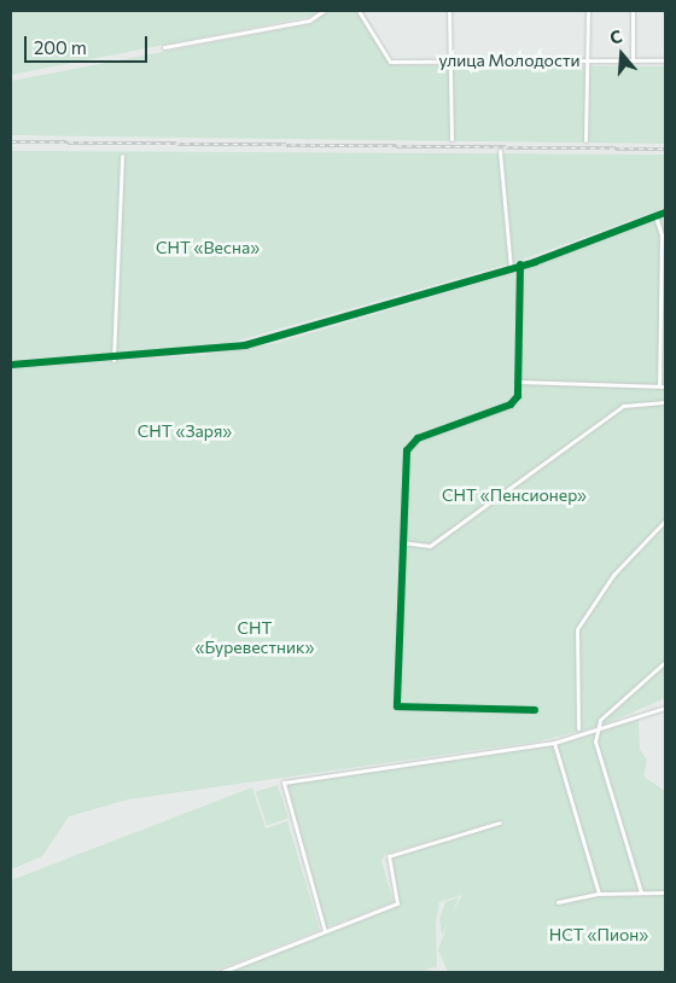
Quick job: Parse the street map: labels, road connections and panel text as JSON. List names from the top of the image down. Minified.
{"streets":{"street":["улица Молодости"]},"parks":["СНТ «Весна»","СНТ «Заря»","СНТ «Пенсионер»","СНТ «Буревестник»","НСТ «Пион»"],"scale_bar":"200 m","north":"top"}
